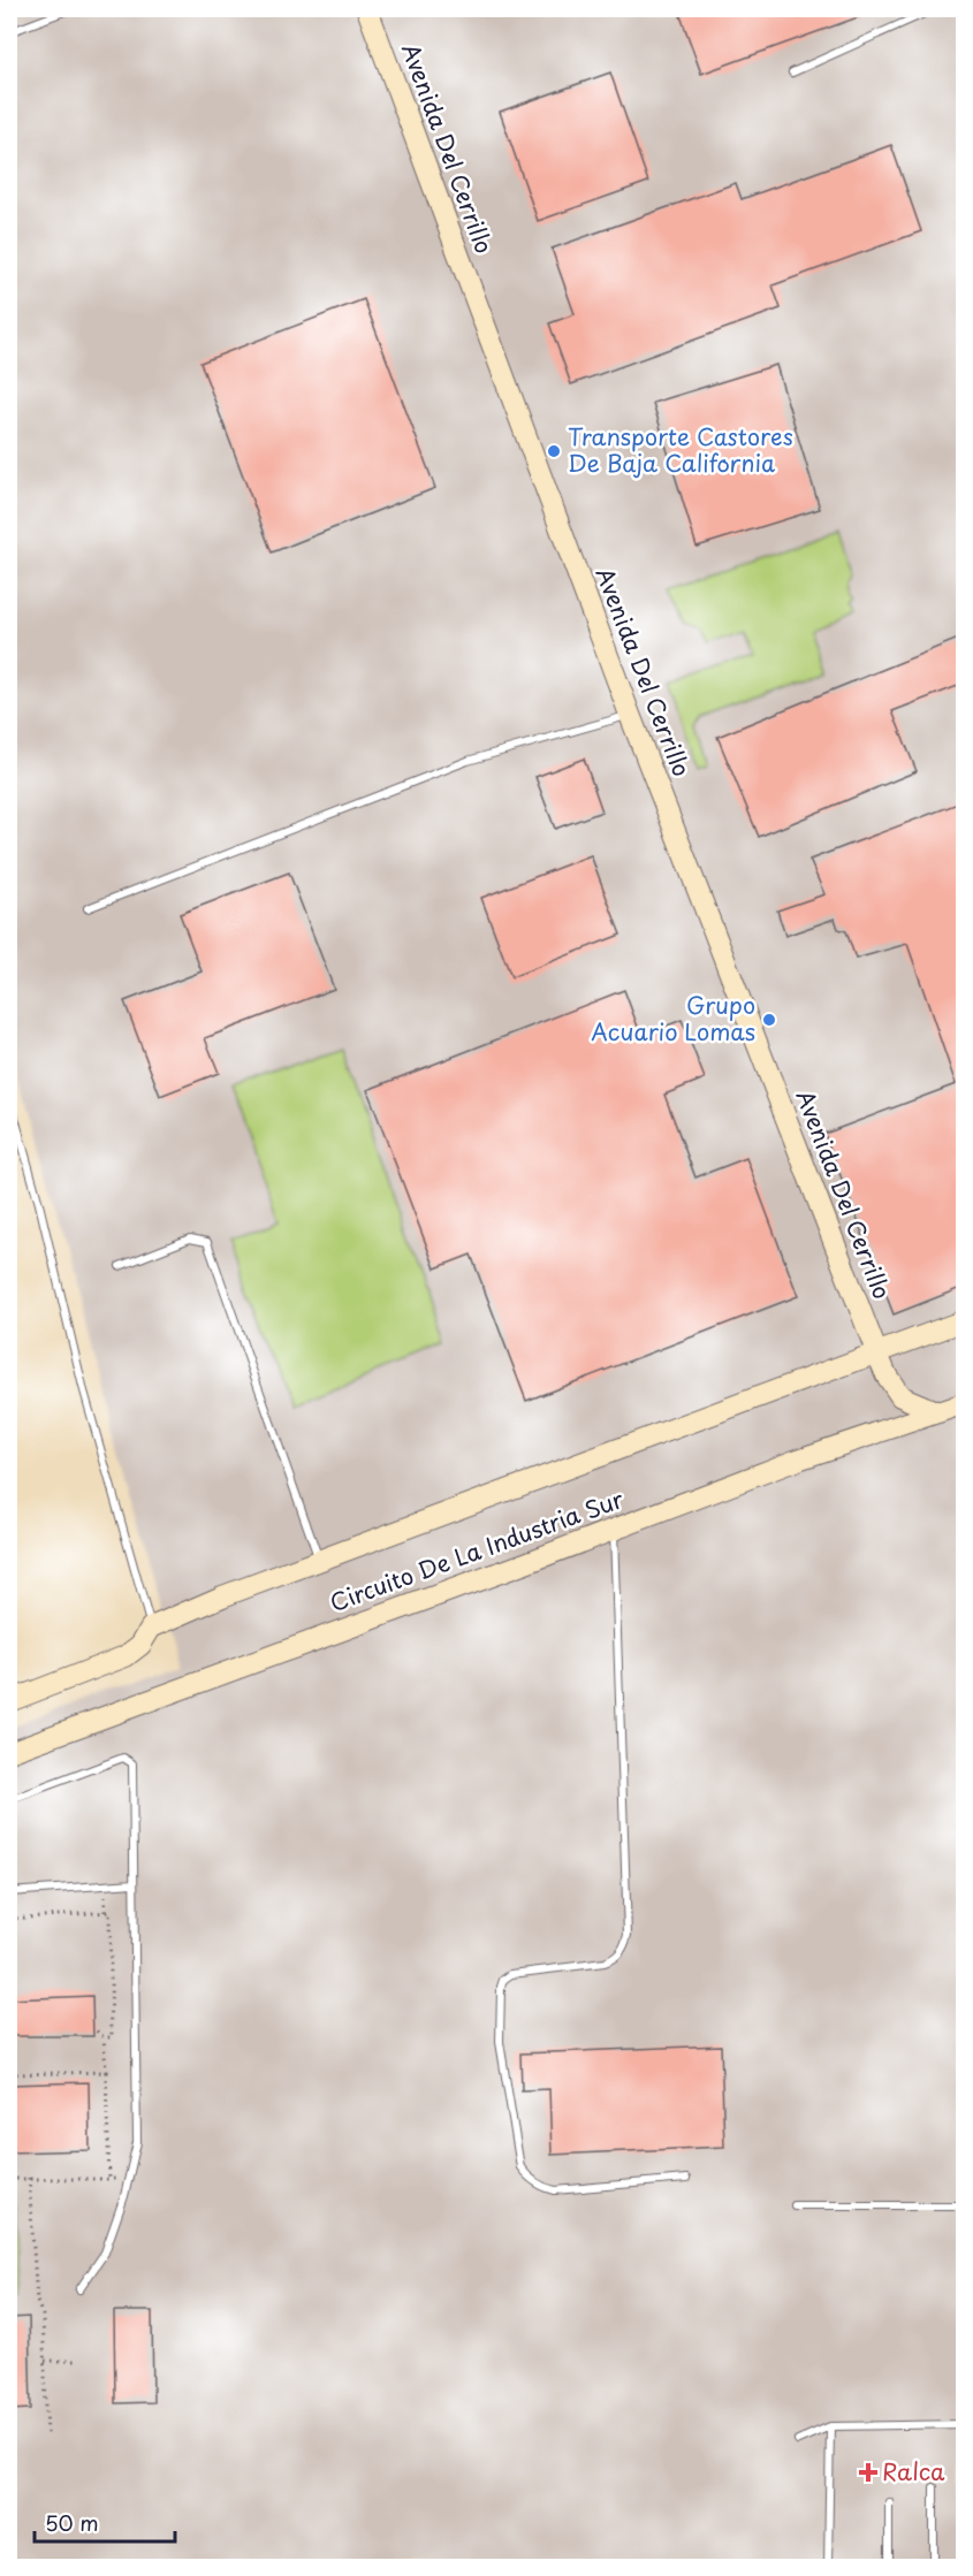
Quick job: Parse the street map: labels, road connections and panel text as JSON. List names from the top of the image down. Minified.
{"streets":{"main road":["Avenida Del Cerrillo","Circuito De La Industria Sur"]},"crossings":[["Avenida Del Cerrillo","Circuito De La Industria Sur"]],"places":{"other":["Transporte Castores De Baja California","Grupo Acuario Lomas"],"health":["Ralca"]},"scale_bar":"50 m"}
